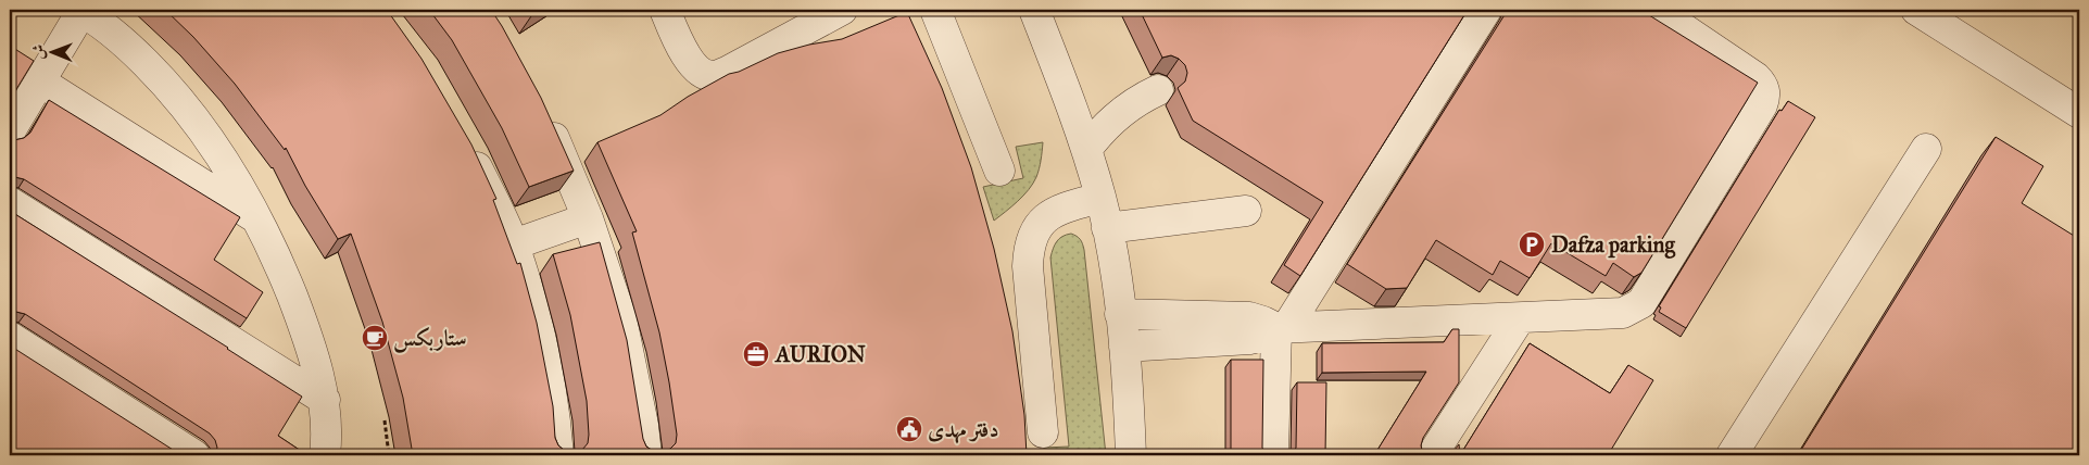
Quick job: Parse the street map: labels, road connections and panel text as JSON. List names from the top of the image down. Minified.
{"places":{"parking":["Dafza parking"],"cafe":["ستاربكس"],"office":["AURION"],"public building":["دفتر مهدى"]},"north":"left"}
